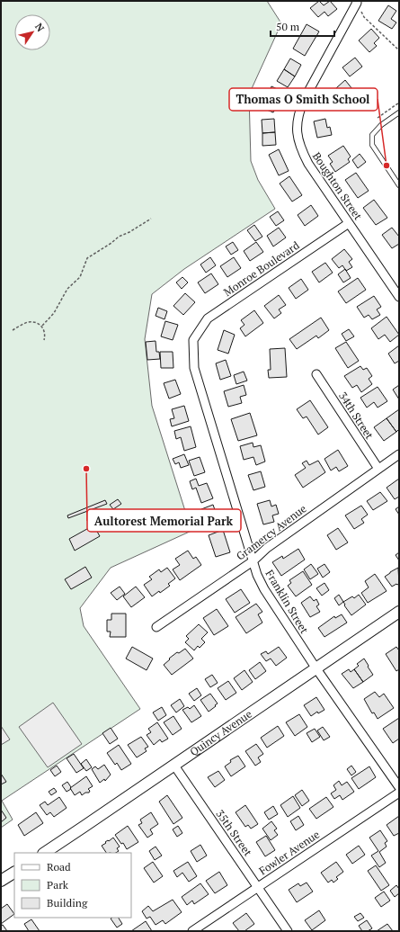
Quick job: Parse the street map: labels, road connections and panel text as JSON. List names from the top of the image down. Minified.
{"streets":{"street":["Boughton Street","Monroe Boulevard","34th Street","Gramercy Avenue","Franklin Street","Quincy Avenue","35th Street","Fowler Avenue"]},"crossings":[["Boughton Street","Monroe Boulevard"],["Monroe Boulevard","Franklin Street"],["34th Street","Gramercy Avenue"],["Gramercy Avenue","Franklin Street"],["Franklin Street","Quincy Avenue"],["Quincy Avenue","35th Street"],["35th Street","Fowler Avenue"]],"places":["Thomas O Smith School","Aultorest Memorial Park"],"legend":["Road","Park","Building"],"scale_bar":"50 m","north":"top right"}
